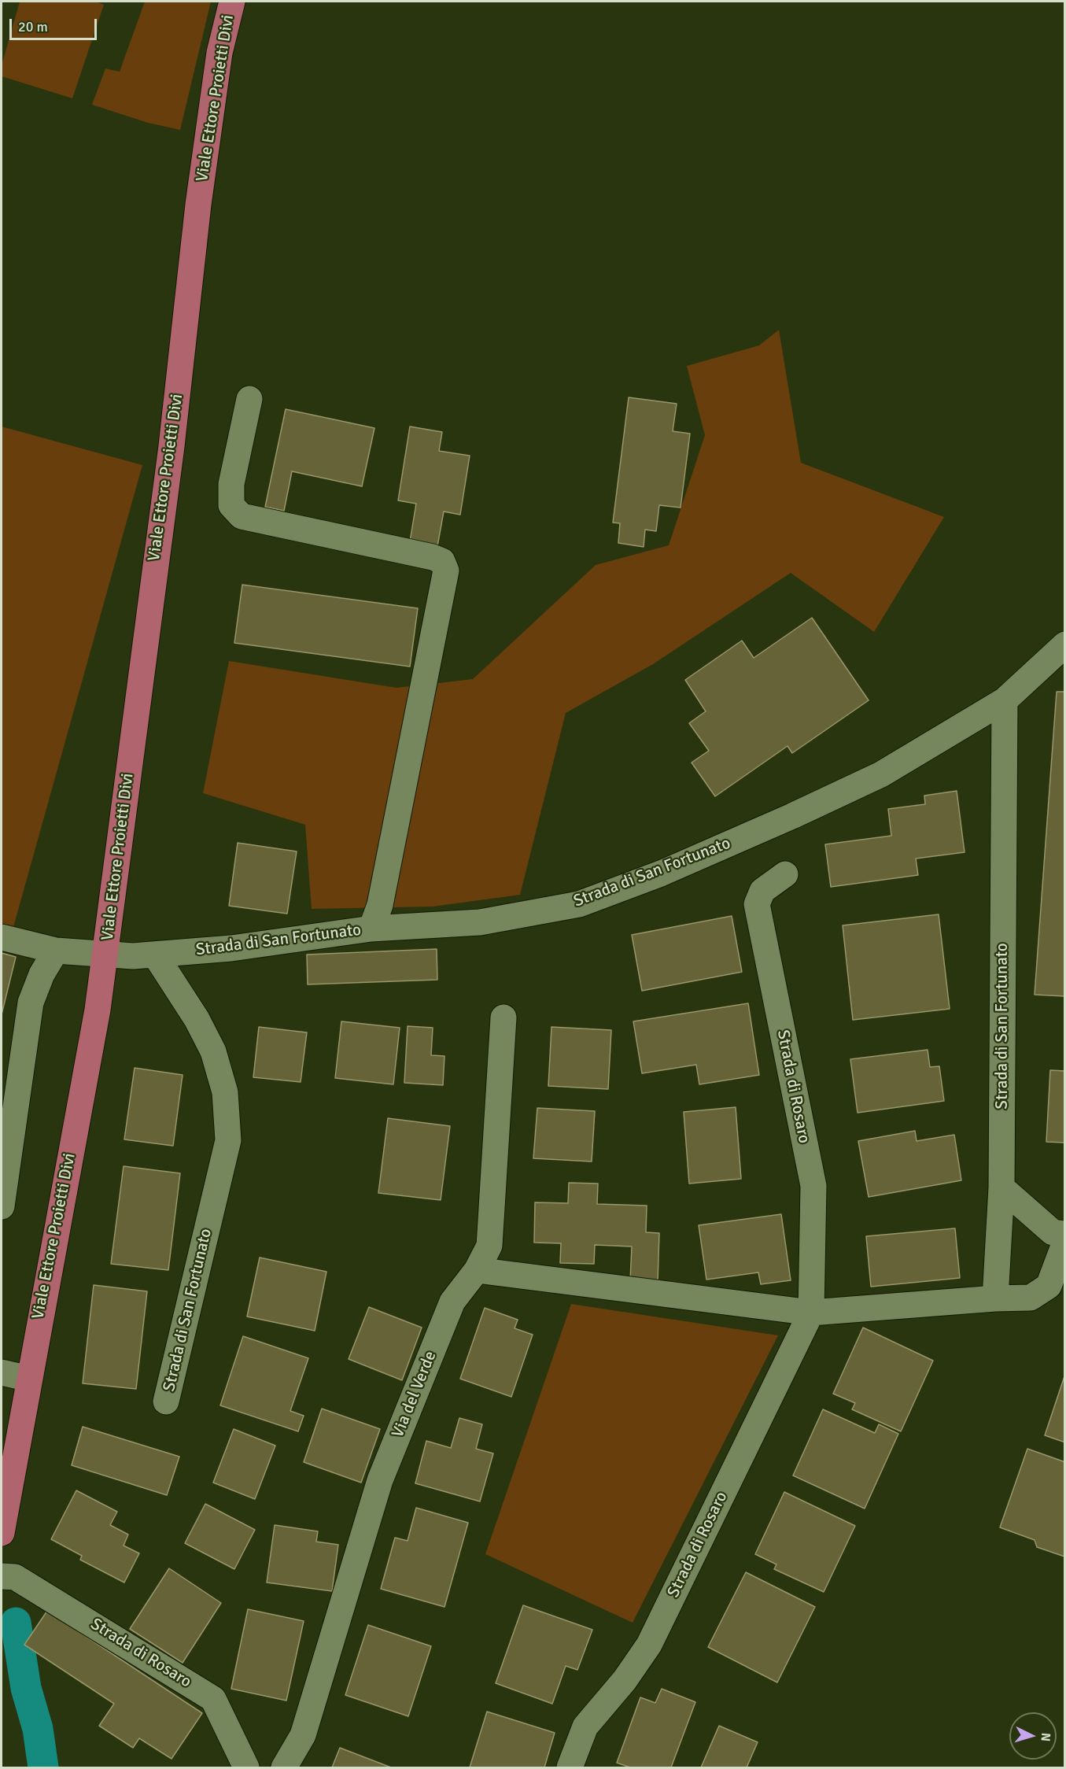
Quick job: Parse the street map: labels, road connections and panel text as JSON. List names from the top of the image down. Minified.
{"streets":{"main road":["Viale Ettore Proietti Divi"],"street":["Strada di San Fortunato","Strada di Rosaro","Via del Verde"]},"crossings":[["Viale Ettore Proietti Divi","Strada di San Fortunato"]],"scale_bar":"20 m","north":"right"}
